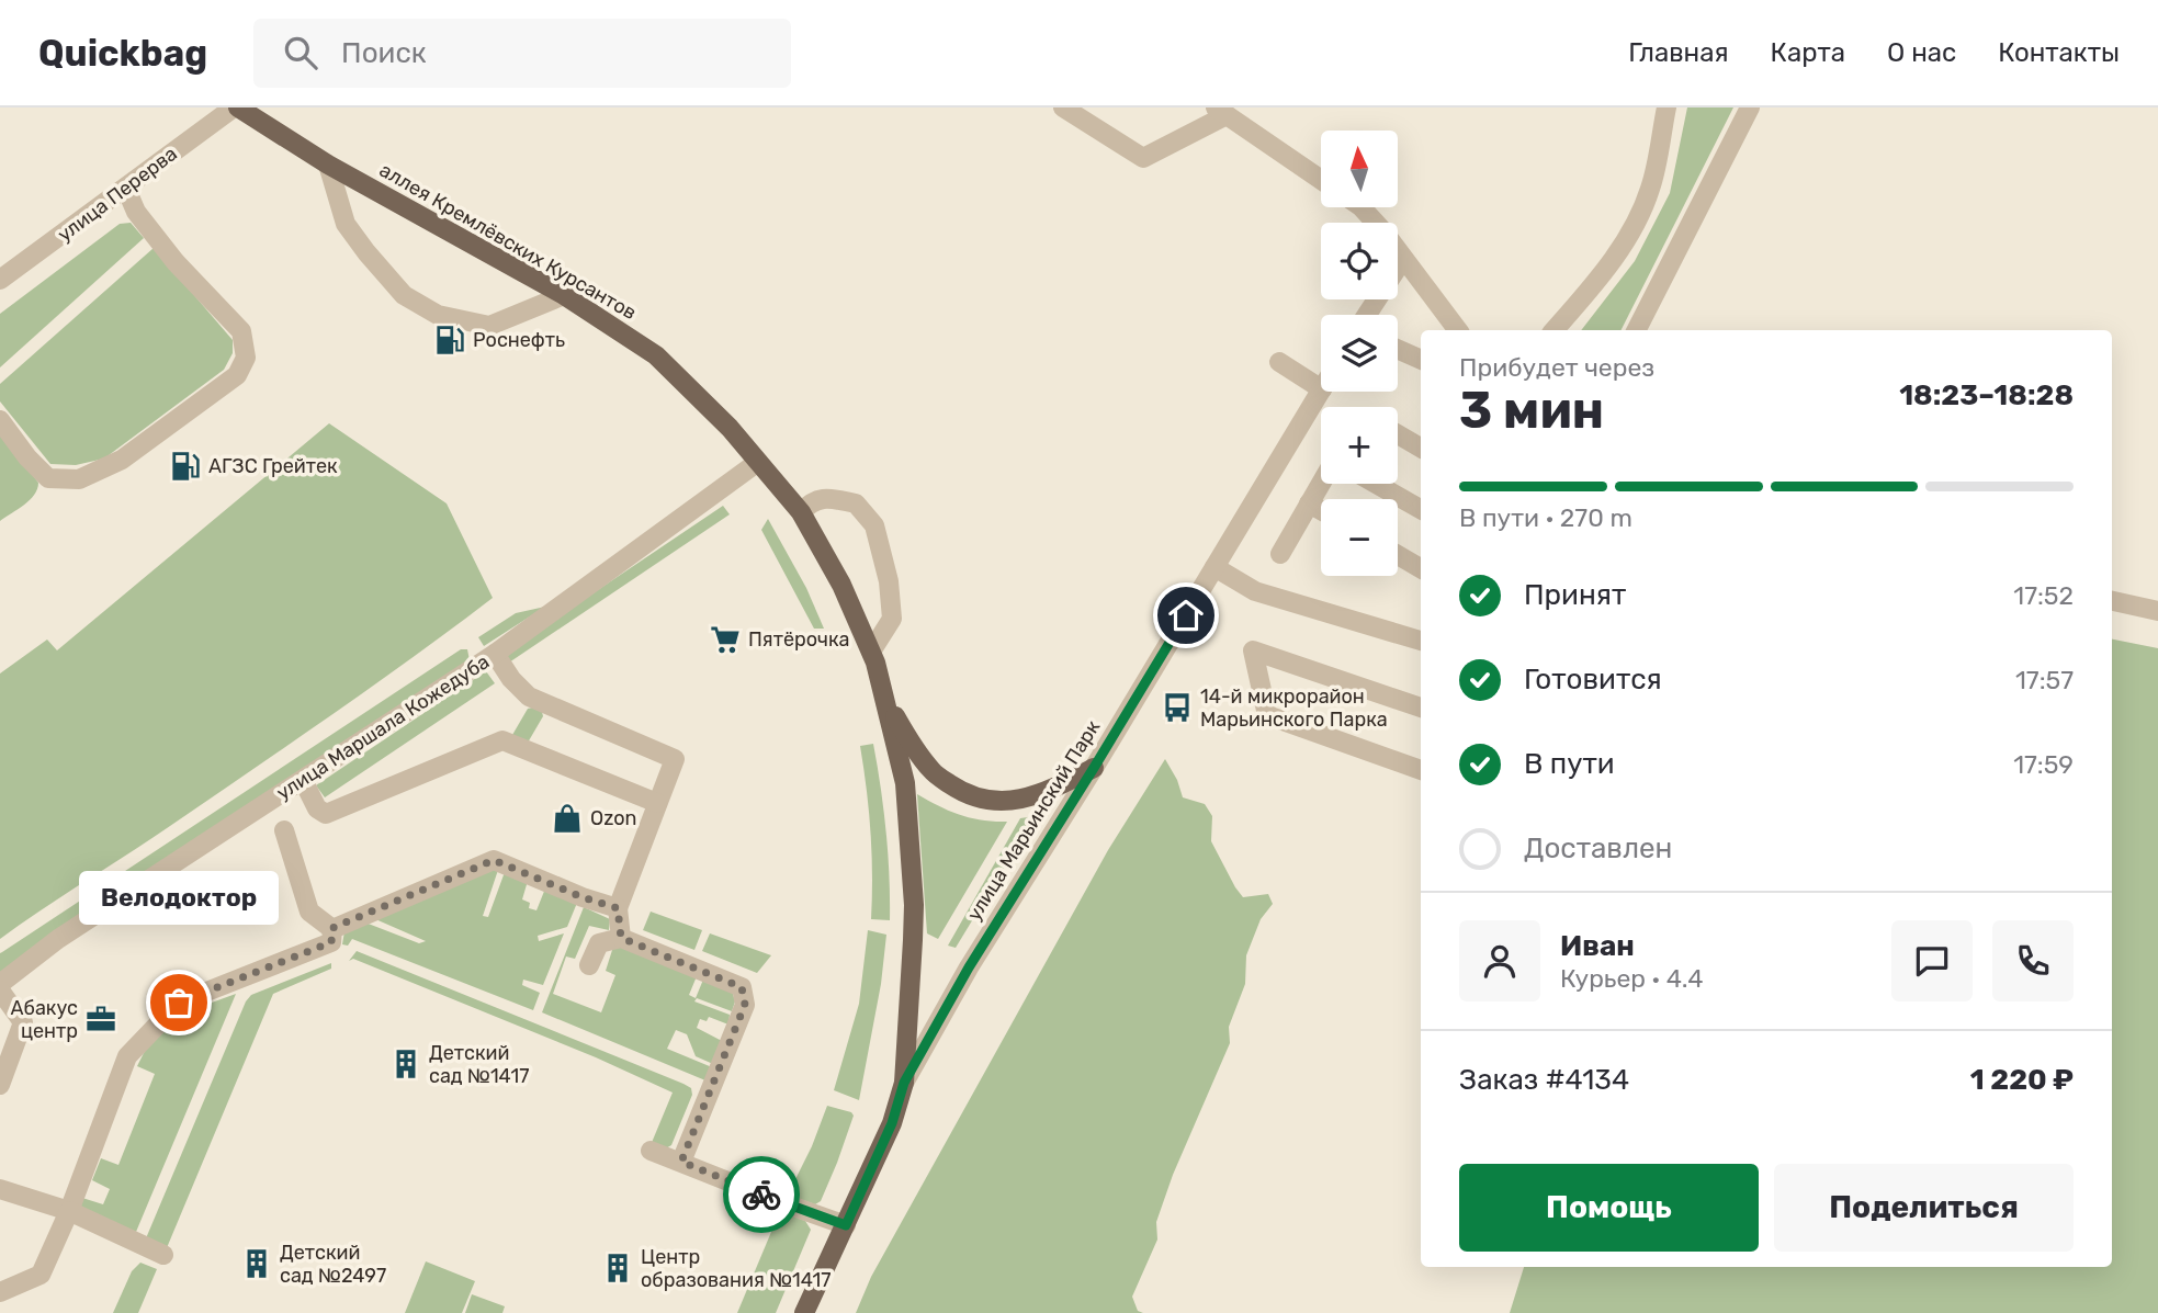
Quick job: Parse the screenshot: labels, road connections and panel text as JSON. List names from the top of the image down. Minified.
{"streets":{"main road":["аллея Кремлёвских Курсантов","улица Марьинский Парк"],"street":["улица Перерва","улица Маршала Кожедуба"]},"crossings":[["улица Перерва","аллея Кремлёвских Курсантов"],["аллея Кремлёвских Курсантов","улица Маршала Кожедуба"],["аллея Кремлёвских Курсантов","улица Марьинский Парк"]],"places":{"fuel station":["Роснефть","АГЗС Грейтек"],"supermarket":["Пятёрочка"],"bus stop":["14-й микрорайон Марьинского Парка"],"shop":["Ozon"],"other":["Велодоктор"],"office":["Абакус центр"],"building":["Детский сад №1417","Детский сад №2497","Центр образования №1417"]},"north":"top","page":{"header":"Quickbag","search":"Поиск","nav":["Главная","Карта","О нас","Контакты"],"map_buttons":["+","−"],"heading":["3 мин","Прибудет через","18:23–18:28"],"panel":["Иван","Курьер · 4.4","Заказ #4134","1 220 ₽"],"bar":"В пути · 270 m","list":[["Принят","17:52"],["Готовится","17:57"],["В пути","17:59"],"Доставлен"],"bubble":"Велодоктор","buttons":["Помощь","Поделиться"]}}
